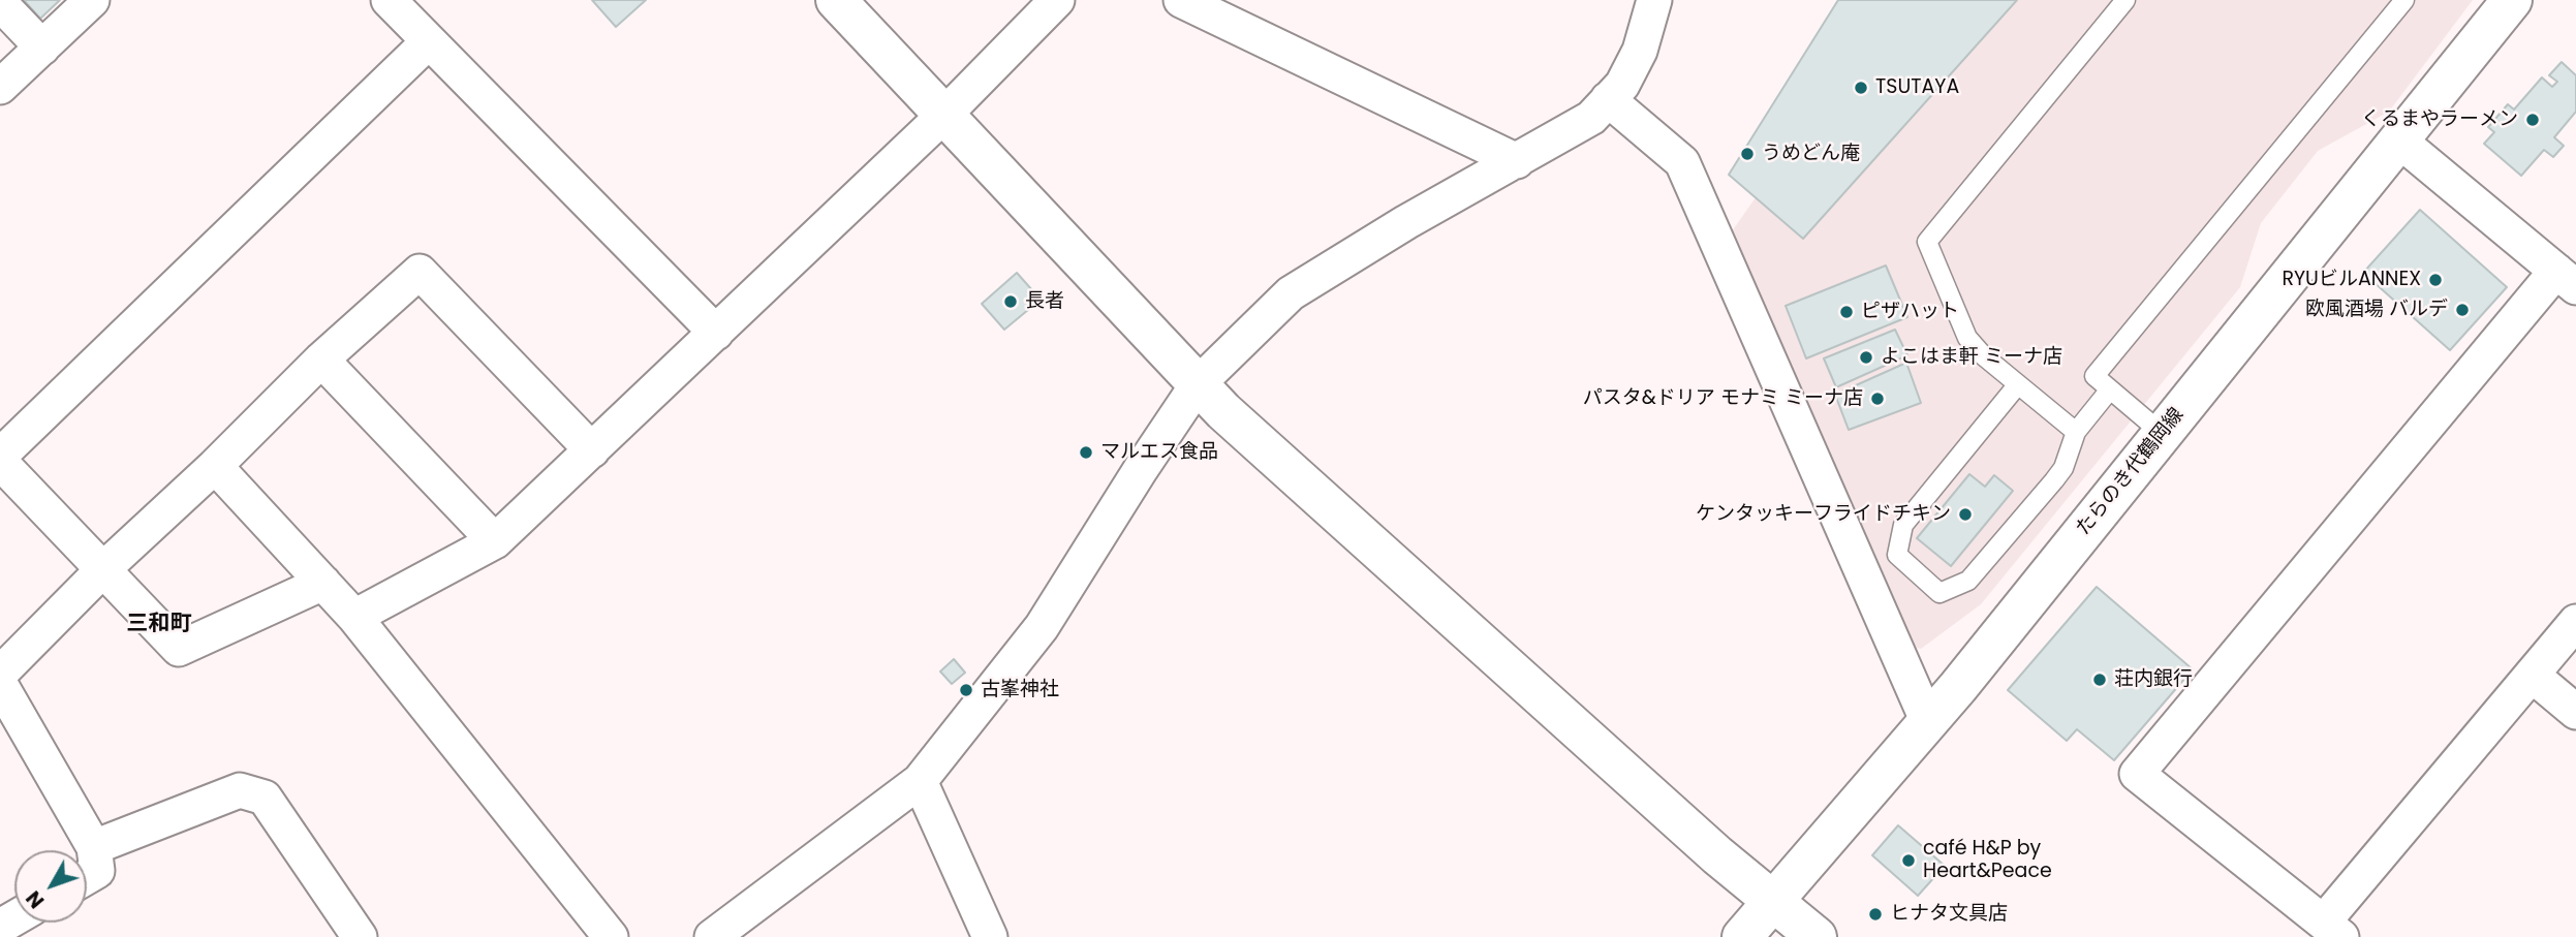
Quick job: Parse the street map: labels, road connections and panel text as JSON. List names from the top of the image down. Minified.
{"streets":{"street":["たらのき代鶴岡線"]},"districts":["三和町"],"places":["TSUTAYA","くるまやラーメン","うめどん庵","RYUビルANNEX","長者","欧風酒場 バルデ","ピザハット","よこはま軒 ミーナ店","パスタ&ドリア モナミ ミーナ店","マルエス食品","ケンタッキーフライドチキン","荘内銀行","古峯神社","café H&P by Heart&Peace","ヒナタ文具店"],"north":"bottom left"}
